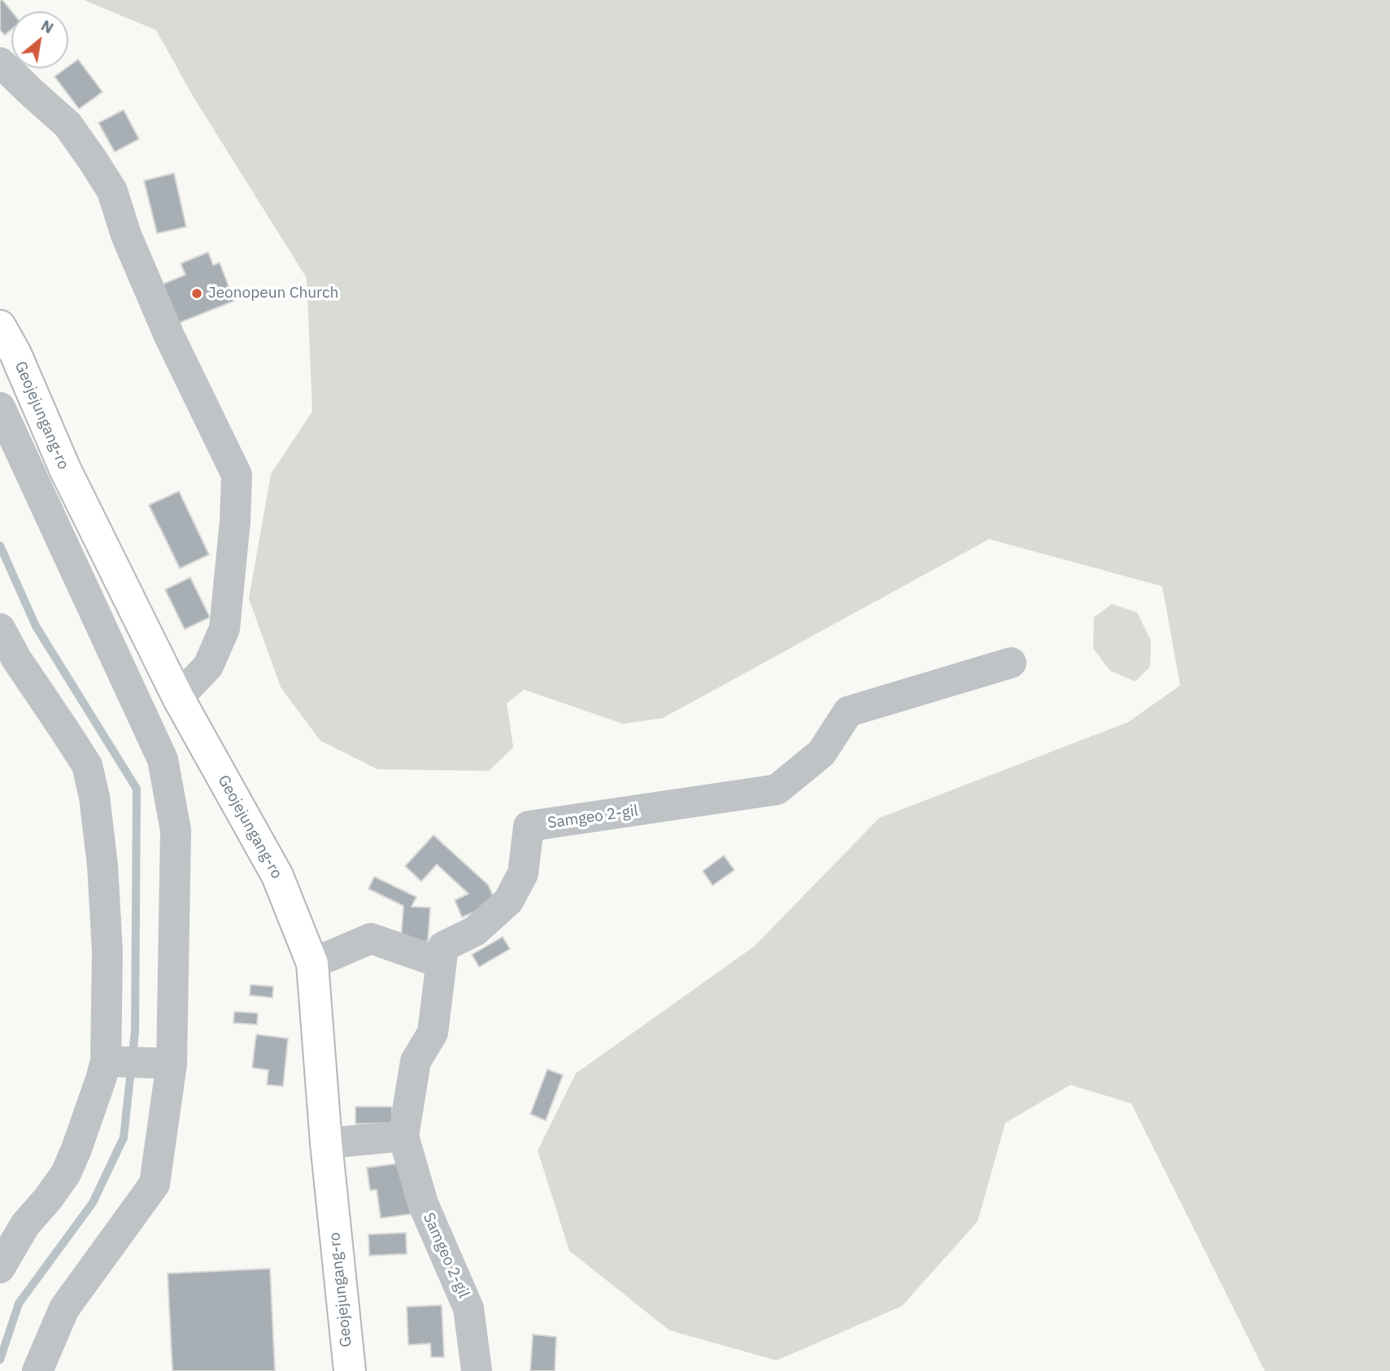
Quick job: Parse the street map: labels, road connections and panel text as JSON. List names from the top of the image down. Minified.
{"streets":{"main road":["Geojejungang-ro"],"lane":["Samgeo 2-gil"]},"places":["Jeonopeun Church"],"north":"top right"}
